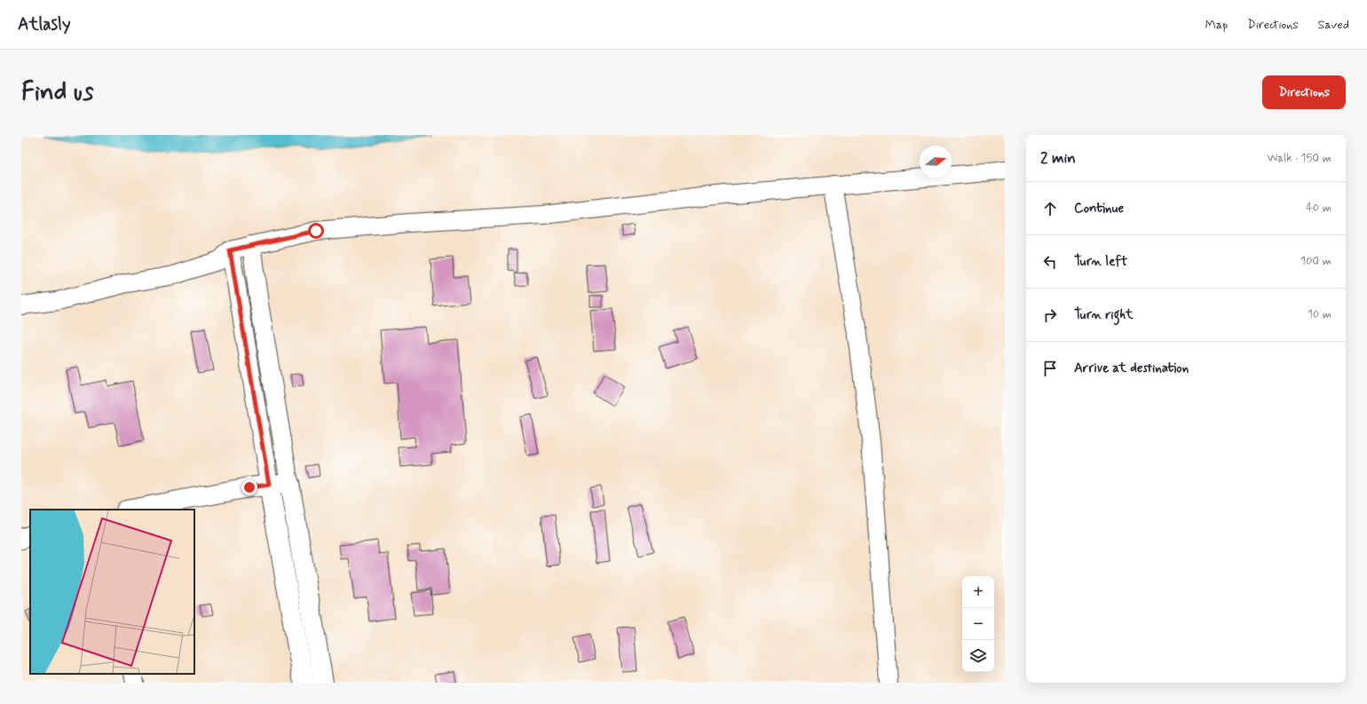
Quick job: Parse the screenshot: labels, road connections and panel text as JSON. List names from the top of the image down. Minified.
{"north":"right","page":{"header":"Atlasly","nav":["Map","Directions","Saved"],"buttons":"Directions","title":"Find us","heading":["2 min","Walk · 150 m"],"list":[["Continue","40 m"],["Turn left","100 m"],["Turn right","10 m"],"Arrive at destination"],"map_buttons":["+","−"]}}
